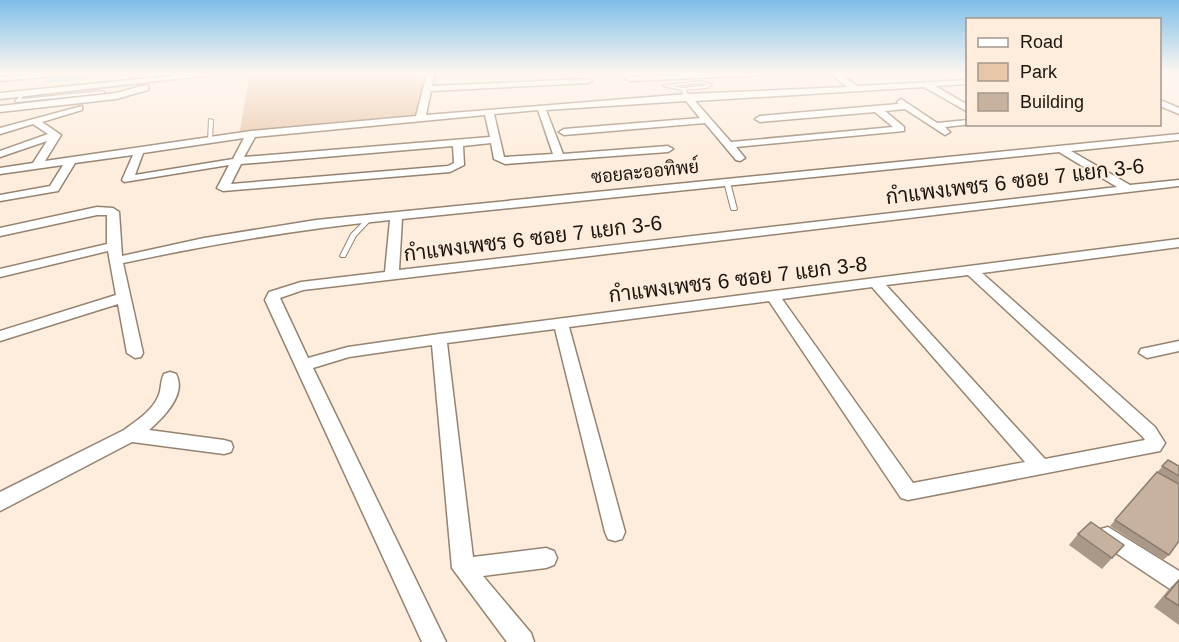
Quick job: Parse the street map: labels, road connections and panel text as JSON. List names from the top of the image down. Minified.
{"streets":{"street":["ซอยละออทิพย์","กำแพงเพชร 6 ซอย 7 แยก 3-6","กำแพงเพชร 6 ซอย 7 แยก 3-8"]},"crossings":[["กำแพงเพชร 6 ซอย 7 แยก 3-6","กำแพงเพชร 6 ซอย 7 แยก 3-8"]],"legend":["Road","Park","Building"]}
